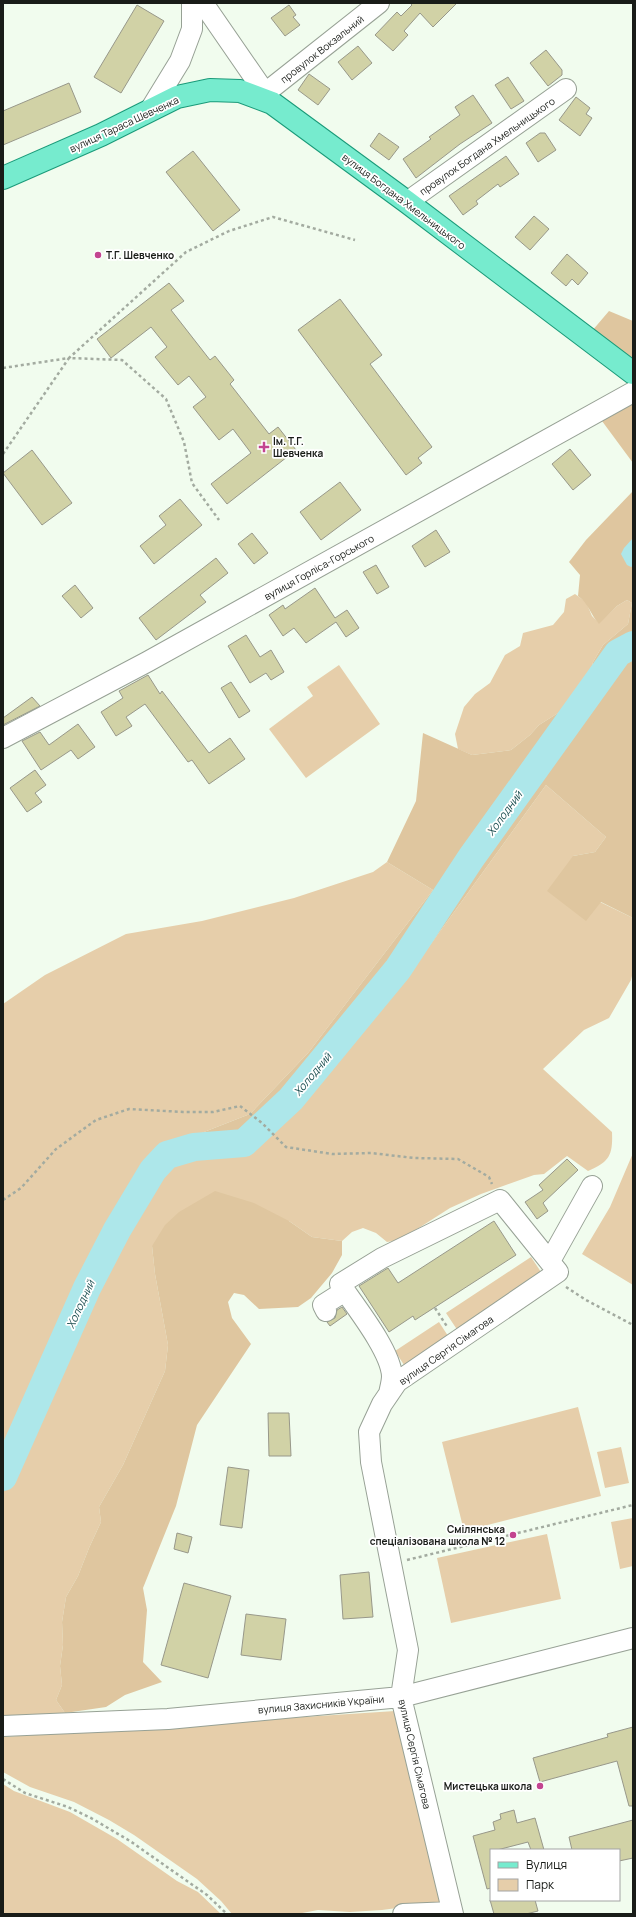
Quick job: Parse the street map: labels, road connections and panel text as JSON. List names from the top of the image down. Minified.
{"streets":{"main road":["вулиця Тараса Шевченка","вулиця Богдана Хмельницького"],"street":["провулок Вокзальний","провулок Богдана Хмельницького","вулиця Горліса-Горського","вулиця Сергія Сімагова","вулиця Захисників України"]},"crossings":[["провулок Вокзальний","вулиця Тараса Шевченка"],["провулок Вокзальний","вулиця Богдана Хмельницького"],["вулиця Тараса Шевченка","вулиця Богдана Хмельницького"],["провулок Богдана Хмельницького","вулиця Богдана Хмельницького"],["вулиця Сергія Сімагова","вулиця Захисників України"]],"water":["Холодний"],"places":{"other":["Т.Г. Шевченко","Смілянська спеціалізована школа № 12","Мистецька школа"],"health":["Ім. Т.Г. Шевченка"]},"legend":["Вулиця","Парк"]}
